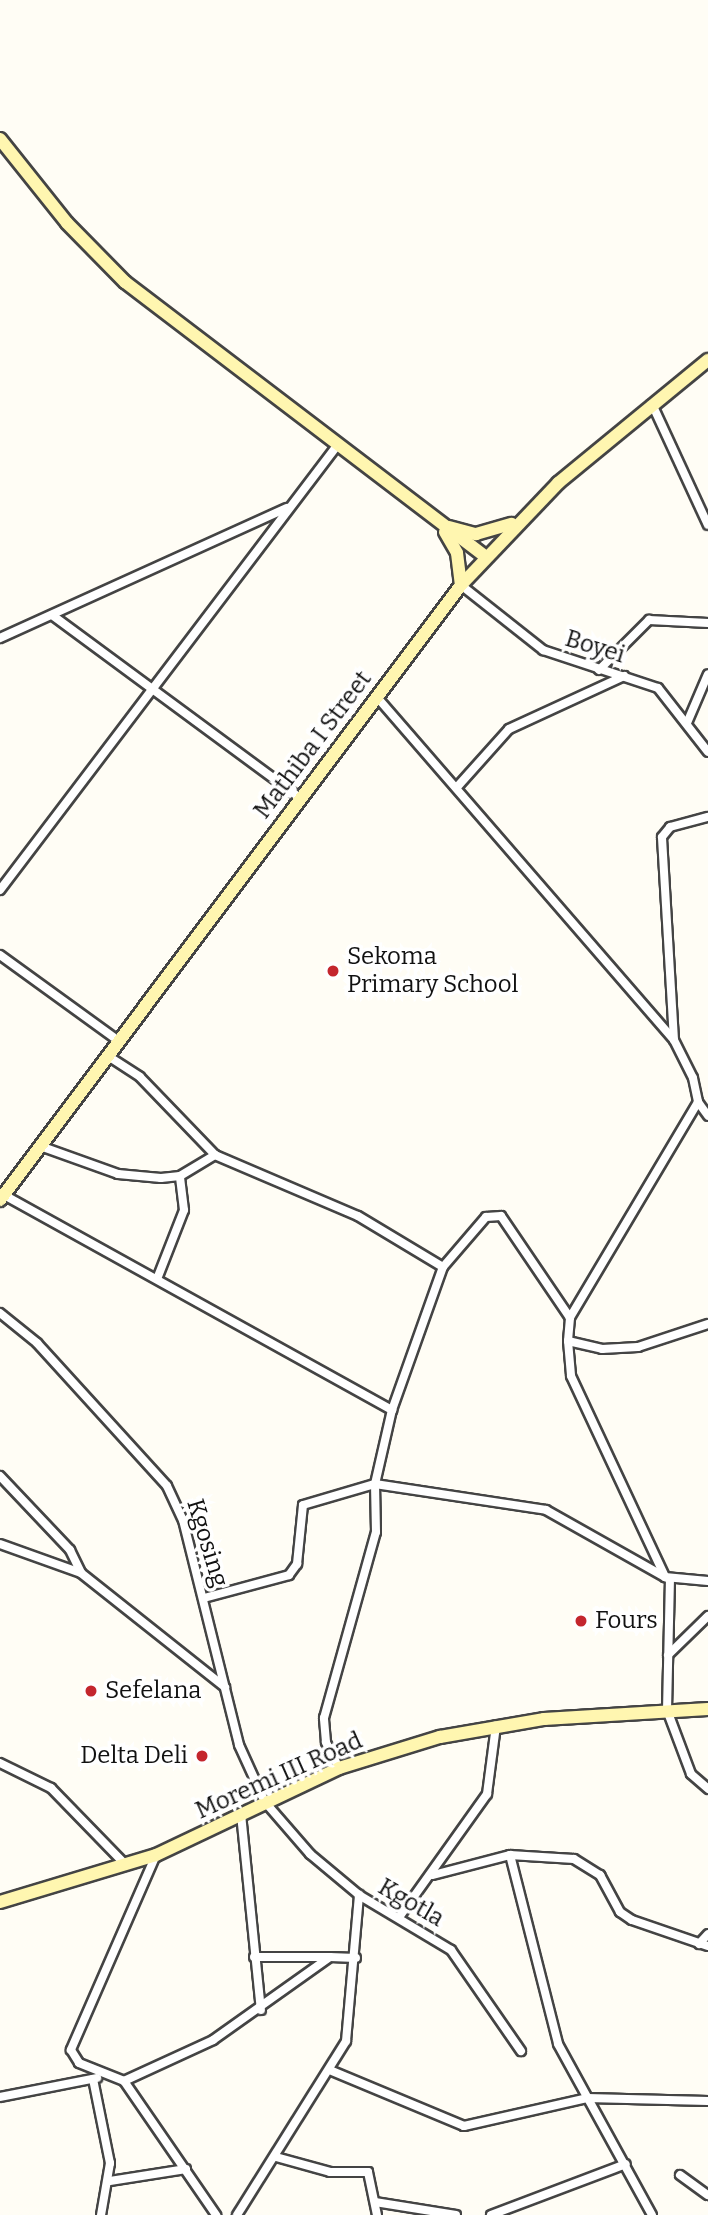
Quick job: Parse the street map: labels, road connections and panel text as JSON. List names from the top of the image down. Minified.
{"streets":{"street":["Boyei","Mathiba I Street","Kgosing","Moremi III Road","Kgotla"]},"crossings":[["Boyei","Mathiba I Street"],["Kgosing","Moremi III Road"],["Kgosing","Kgotla"],["Moremi III Road","Kgotla"]],"places":["Sekoma Primary School","Fours","Sefelana","Delta Deli"]}
